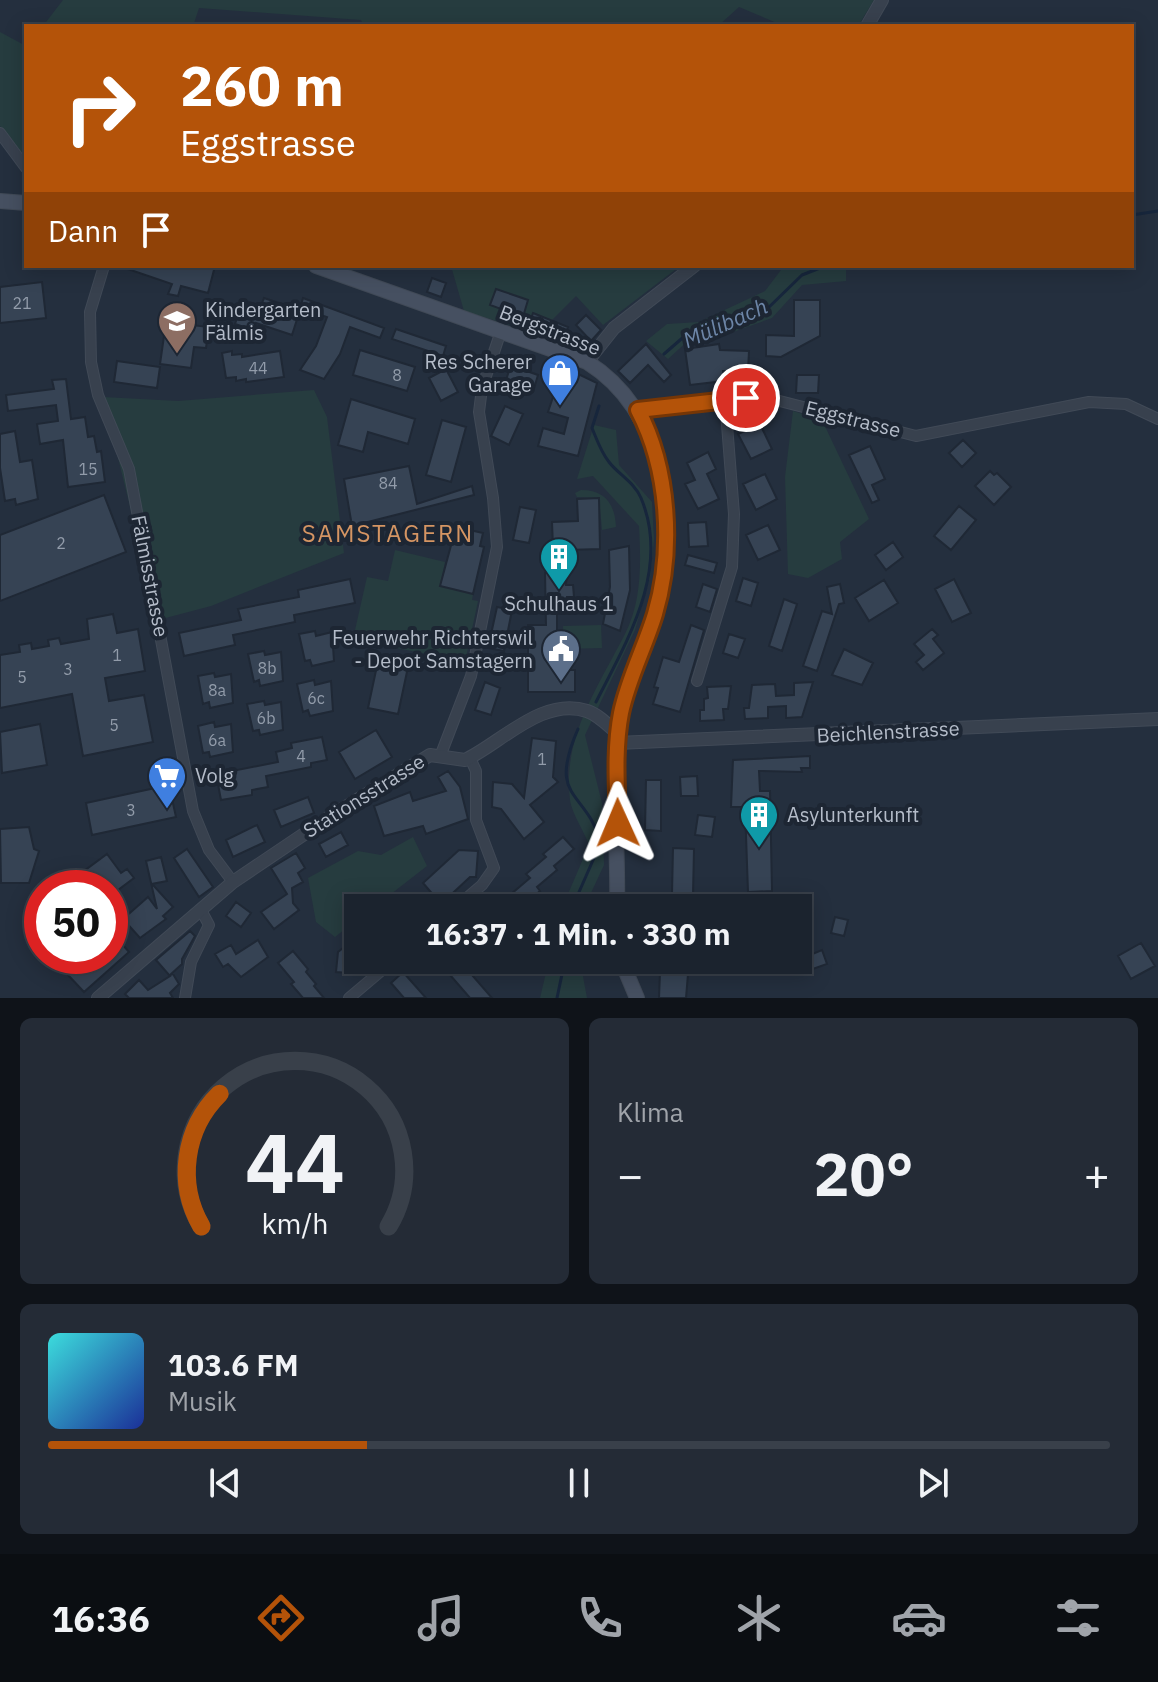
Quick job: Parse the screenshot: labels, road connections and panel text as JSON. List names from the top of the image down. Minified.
{"streets":{"main road":["Bergstrasse"],"street":["Eggstrasse","Fälmisstrasse","Beichlenstrasse","Stationsstrasse"]},"crossings":[["Bergstrasse","Eggstrasse"],["Bergstrasse","Beichlenstrasse"],["Bergstrasse","Stationsstrasse"],["Fälmisstrasse","Stationsstrasse"]],"districts":["SAMSTAGERN"],"water":["Mülibach"],"places":{"school or university":["Kindergarten Fälmis"],"shop":["Res Scherer Garage"],"building":["Schulhaus 1","Asylunterkunft"],"public building":["Feuerwehr Richterswil - Depot Samstagern"],"supermarket":["Volg"]},"house_numbers":["21","44","8","15","84","2","1","8b","3","5","8a","6c","6b","5","6a","4","1","3"],"page":{"turn":["260 m","Eggstrasse"],"then":"Dann","limit":"50","trip":"16:37 · 1 Min. · 330 m","tile":"Klima","heat":["−","20°","+"],"song":["103.6 FM","Musik"],"tabs":"16:36","gauge":["44","km/h"]}}
